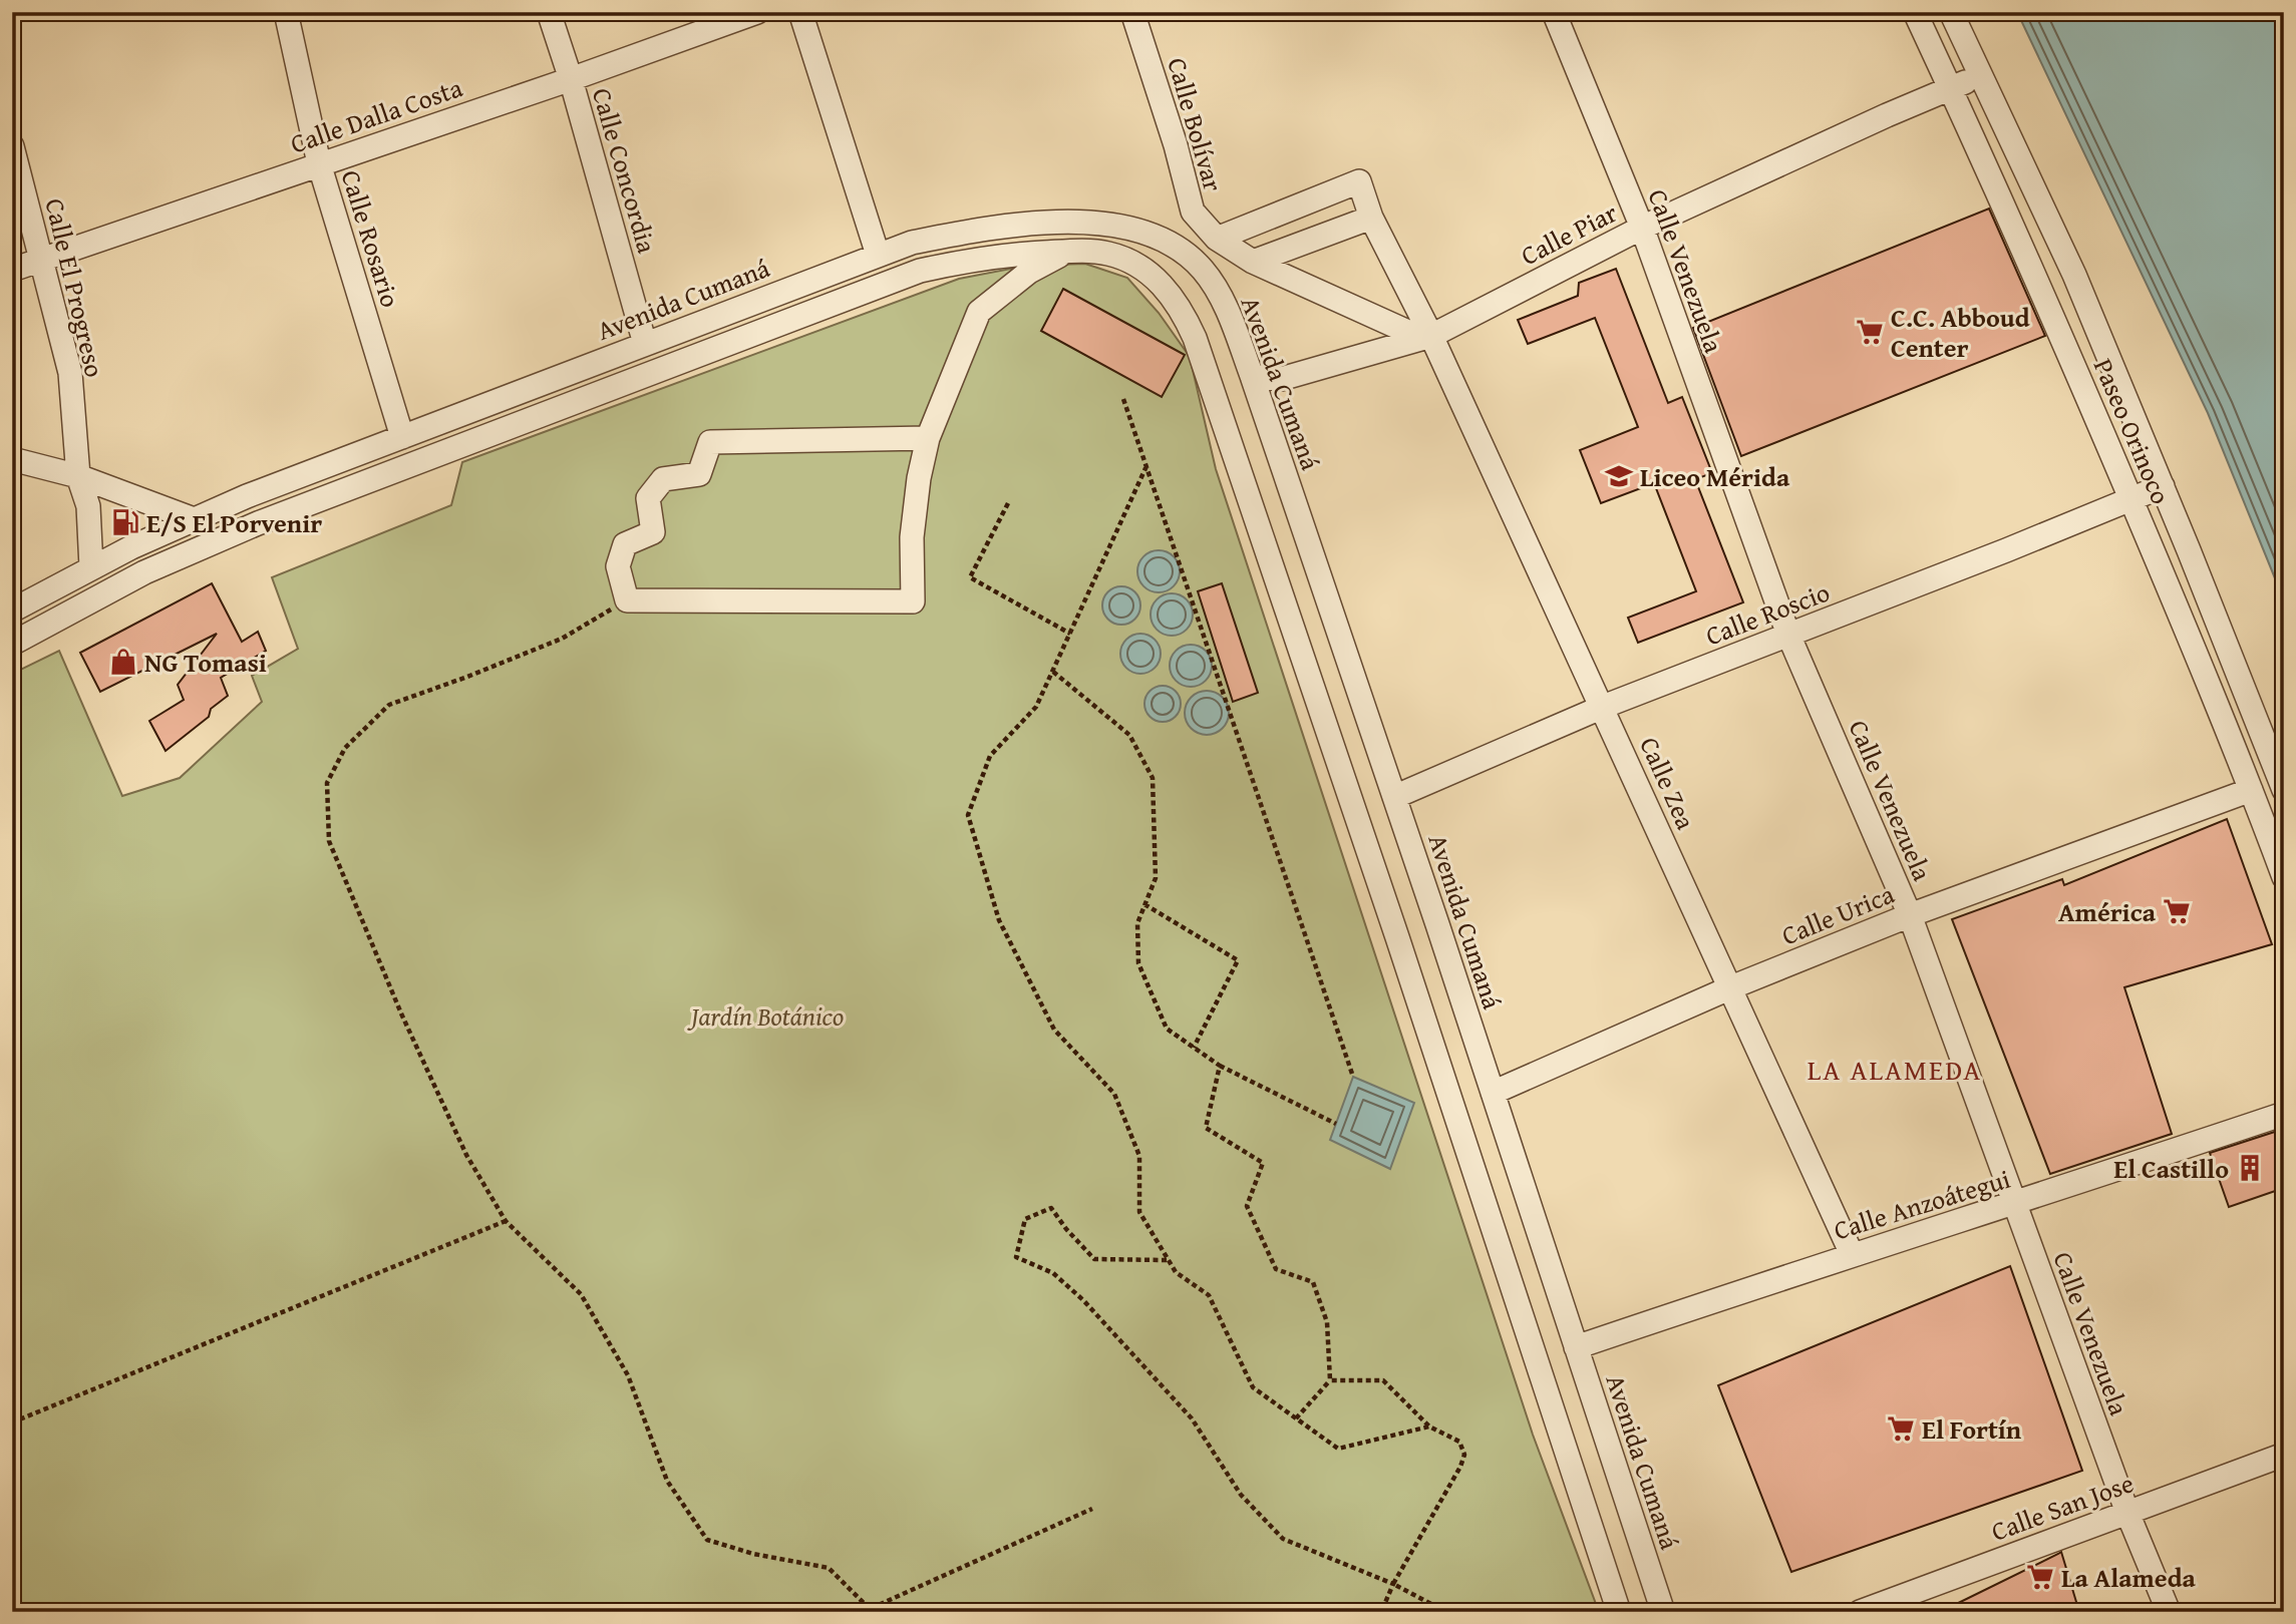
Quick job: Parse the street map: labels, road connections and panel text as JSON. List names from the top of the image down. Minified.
{"streets":{"street":["Calle Dalla Costa","Calle Bolívar","Calle Concordia","Calle Piar","Calle Rosario","Calle Venezuela","Calle El Progreso","Avenida Cumaná","Paseo Orinoco","Calle Roscio","Calle Zea","Calle Urica","Calle Anzoátegui","Calle San Jose"]},"crossings":[["Calle Dalla Costa","Calle Concordia"],["Calle Dalla Costa","Calle Rosario"],["Calle Dalla Costa","Calle El Progreso"],["Calle Bolívar","Calle Zea"],["Calle Concordia","Avenida Cumaná"],["Calle Piar","Calle Venezuela"],["Calle Piar","Avenida Cumaná"],["Calle Piar","Paseo Orinoco"],["Calle Piar","Calle Zea"],["Calle Rosario","Avenida Cumaná"],["Calle Venezuela","Calle Roscio"],["Calle Venezuela","Calle Urica"],["Calle Venezuela","Calle Anzoátegui"],["Calle Venezuela","Calle San Jose"],["Calle El Progreso","Avenida Cumaná"],["Avenida Cumaná","Calle Roscio"],["Avenida Cumaná","Calle Urica"],["Avenida Cumaná","Calle Anzoátegui"],["Paseo Orinoco","Calle Roscio"],["Paseo Orinoco","Calle Urica"],["Calle Roscio","Calle Zea"],["Calle Zea","Calle Urica"],["Calle Zea","Calle Anzoátegui"]],"districts":["LA ALAMEDA"],"parks":["Jardín Botánico"],"places":{"supermarket":["C.C. Abboud Center","América","El Fortín","La Alameda"],"school or university":["Liceo Mérida"],"fuel station":["E/S El Porvenir"],"shop":["NG Tomasi"],"building":["El Castillo"]}}
